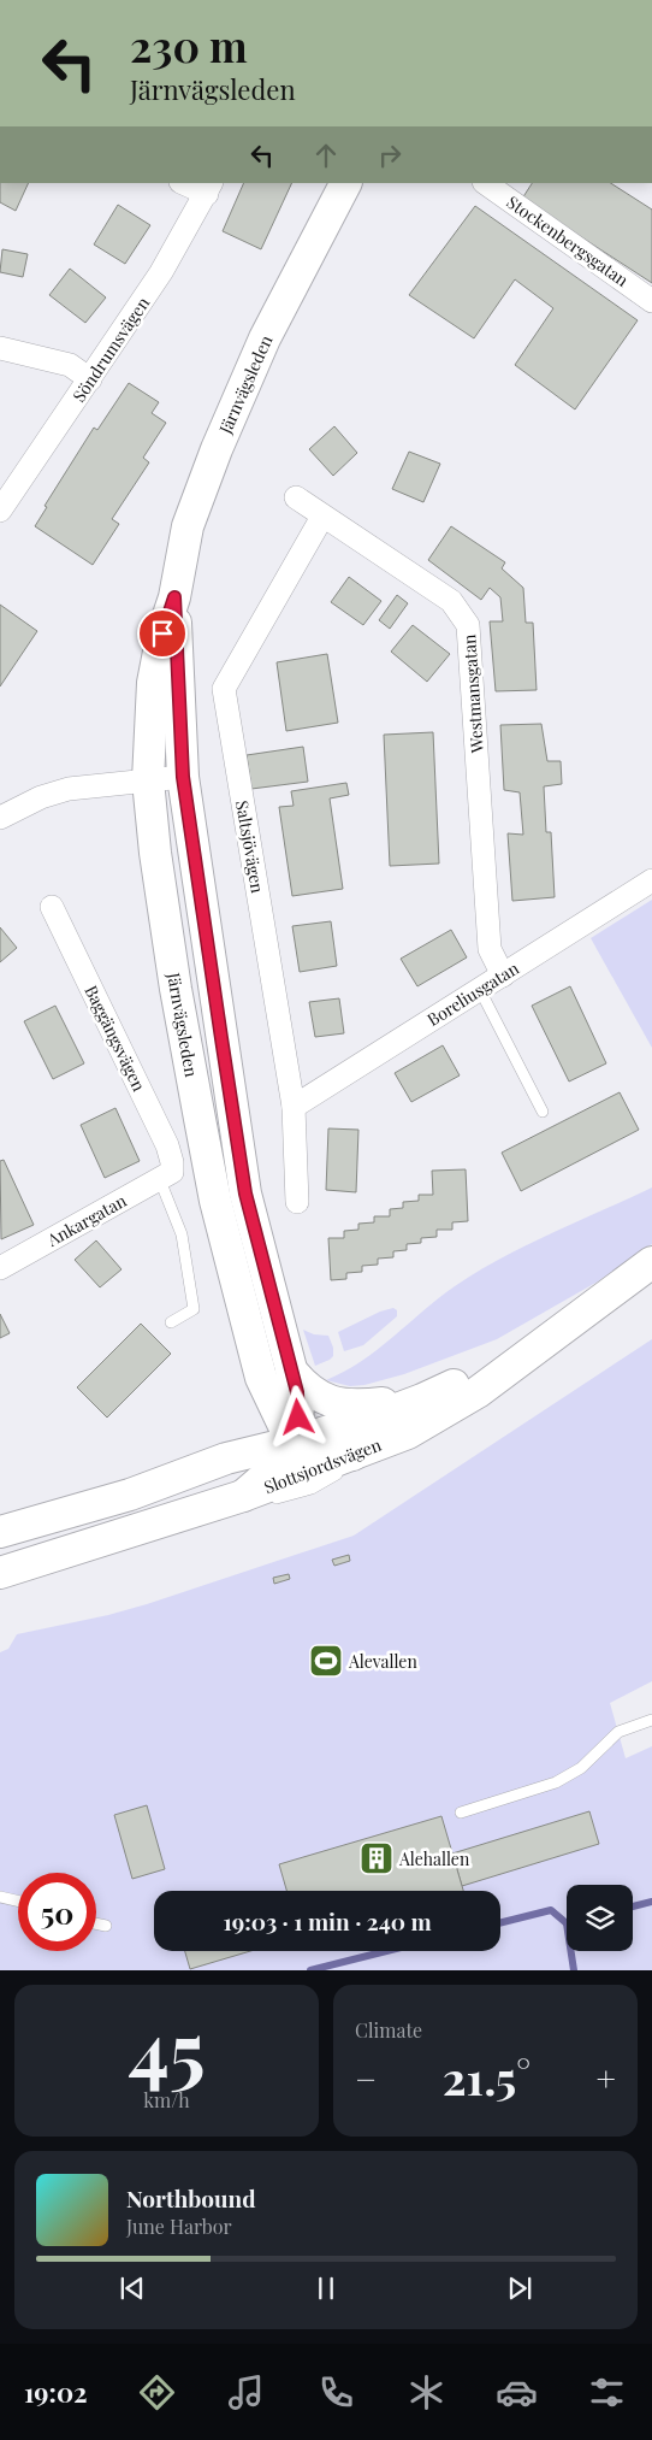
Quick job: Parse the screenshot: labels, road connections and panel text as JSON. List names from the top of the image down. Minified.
{"streets":{"main road":["Järnvägsleden","Slottsjordsvägen"],"street":["Stockenbergsgatan","Söndrumsvägen","Westmansgatan","Saltsjövägen","Boreliusgatan","Baggängsvägen","Ankargatan"]},"crossings":[["Järnvägsleden","Slottsjordsvägen"],["Westmansgatan","Saltsjövägen"],["Westmansgatan","Boreliusgatan"],["Saltsjövägen","Boreliusgatan"],["Baggängsvägen","Ankargatan"]],"places":{"sports":["Alevallen"],"building":["Alehallen"]},"page":{"turn":["230 m","Järnvägsleden"],"limit":"50","trip":"19:03 · 1 min · 240 m","tile":[["45","km/h"],"Climate"],"heat":["−","21.5°","+"],"song":["Northbound","June Harbor"],"tabs":"19:02"}}
